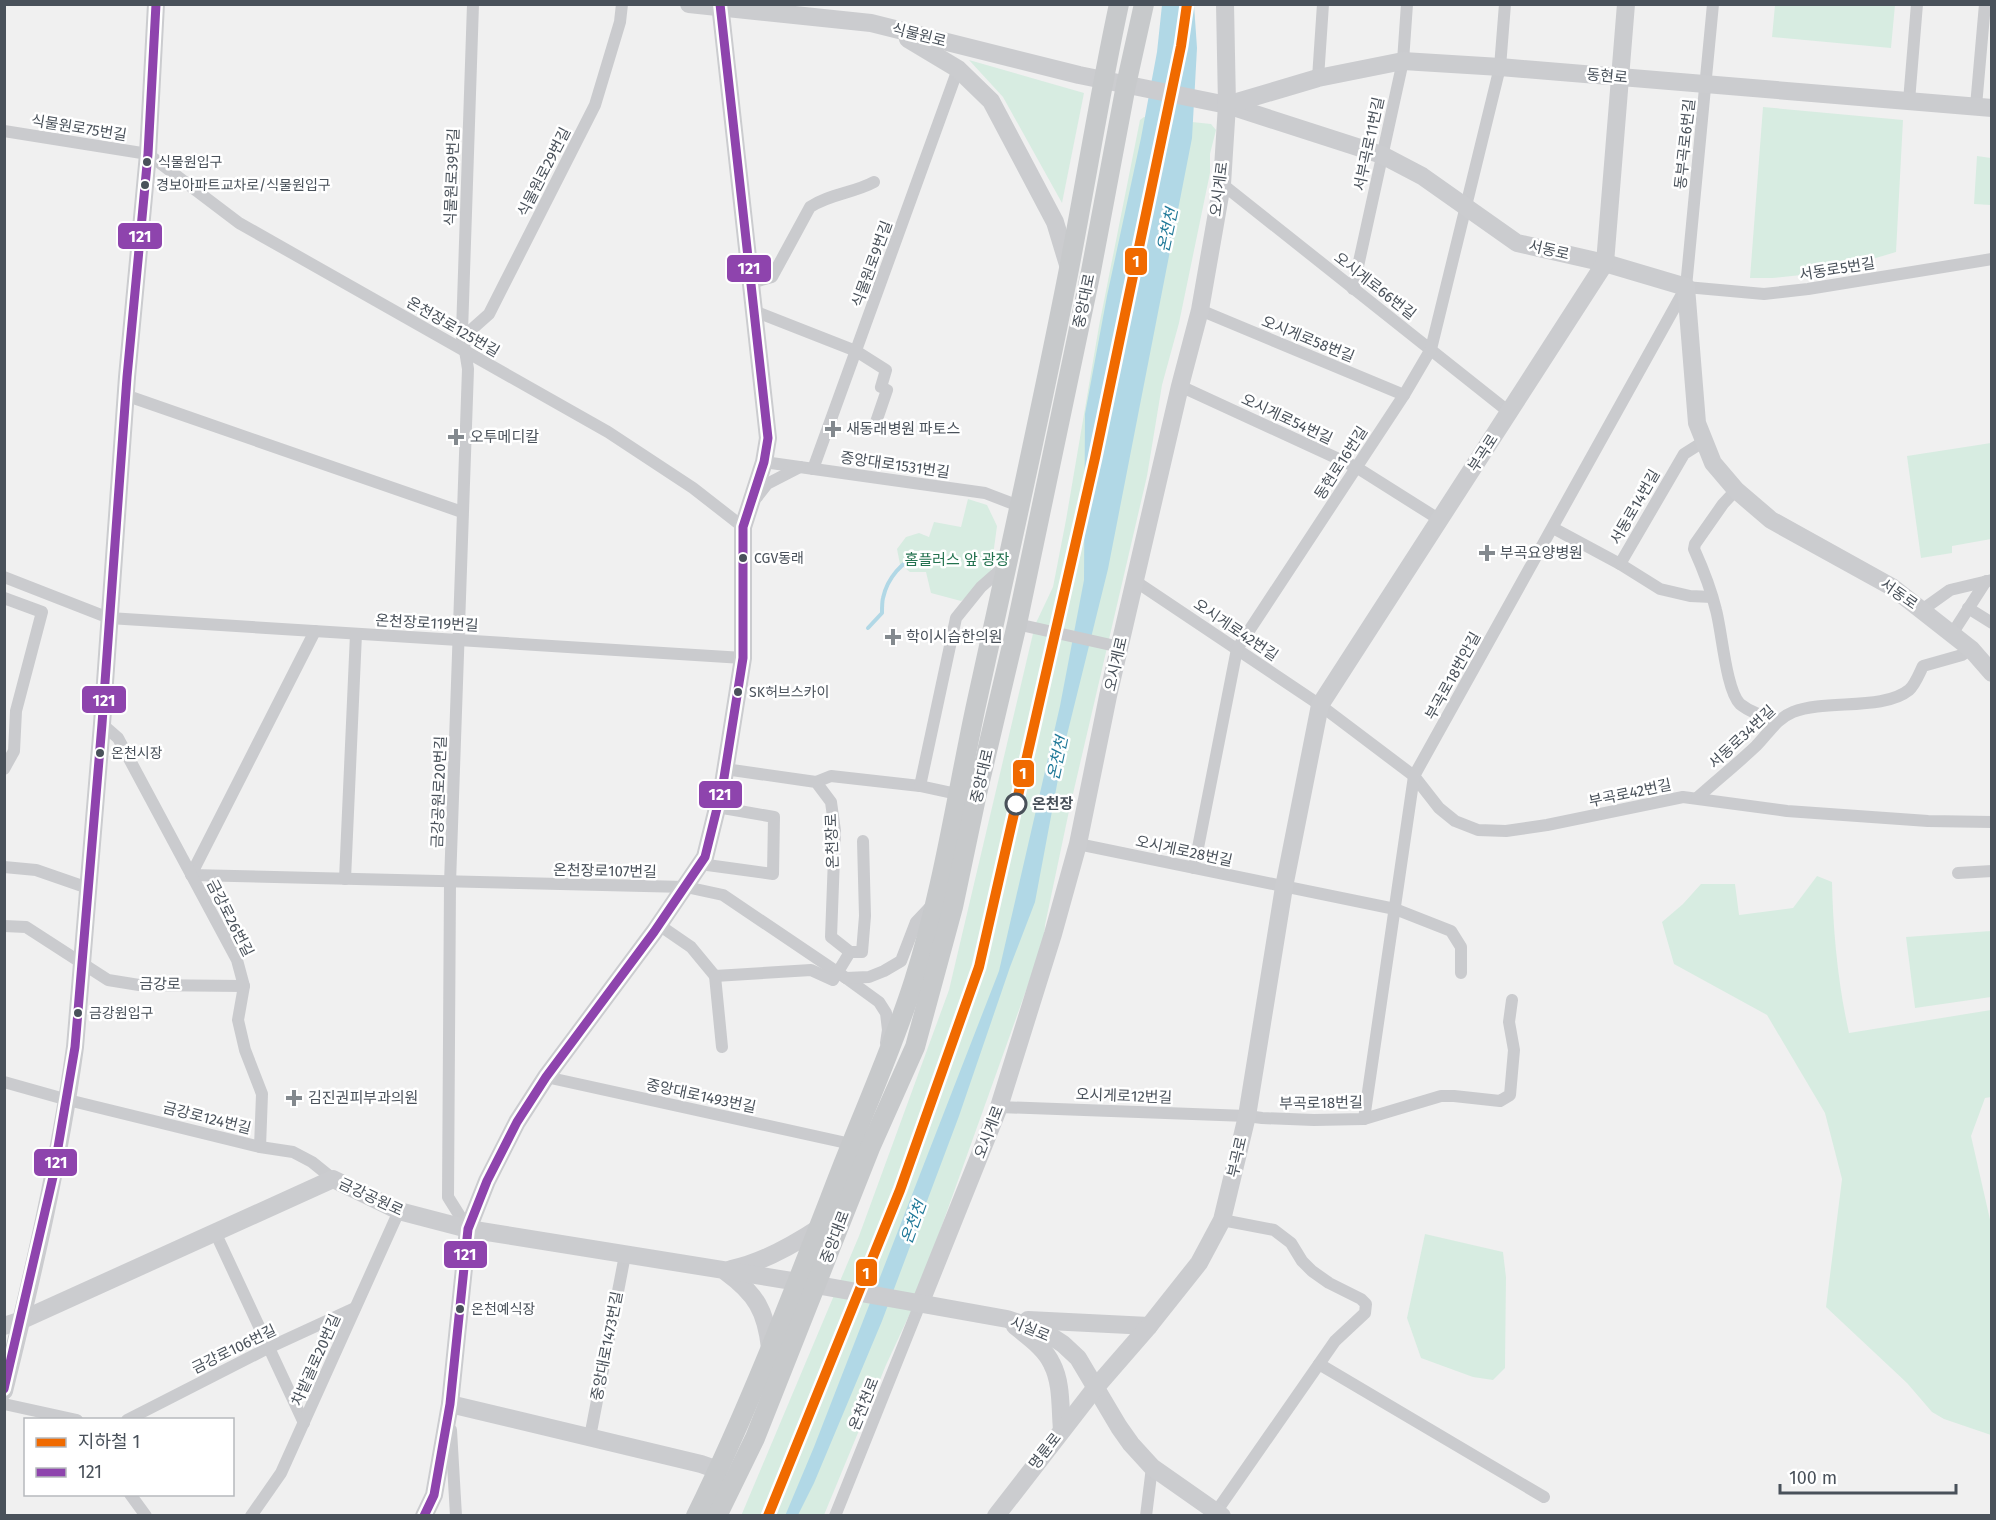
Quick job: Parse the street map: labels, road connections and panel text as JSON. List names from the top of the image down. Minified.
{"streets":{"main road":["중앙대로"],"street":["식물원로","동현로","식물원로75번길","서부곡로11번길","동부곡로6번길","식물원로29번길","식물원로39번길","오시게로","서동로","식물원로9번길","서동로5번길","오시게로66번길","온천장로125번길","오시게로58번길","오시게로54번길","부곡로","동현로16번길","중앙대로1531번길","서동로14번길","온천장로119번길","오시게로42번길","부곡로18번안길","서동로34번길","금강공원로20번길","부곡로42번길","온천장로","오시게로28번길","온천장로107번길","금강로26번길","금강로","중앙대로1493번길","오시게로12번길","부곡로18번길","금강로124번길","금강공원로","시실로","중앙대로1473번길","금강로106번길","차밭골로20번길","온천천로","명륜로"]},"crossings":[["식물원로","동현로"],["식물원로","오시게로"],["식물원로","서동로"],["식물원로","중앙대로"],["동현로","서부곡로11번길"],["동현로","동부곡로6번길"],["동현로","오시게로"],["동현로","서동로"],["동현로","부곡로"],["동현로","동현로16번길"],["식물원로75번길","온천장로125번길"],["서부곡로11번길","서동로"],["서부곡로11번길","오시게로66번길"],["동부곡로6번길","서동로"],["동부곡로6번길","서동로5번길"],["동부곡로6번길","부곡로18번안길"],["식물원로29번길","식물원로39번길"],["식물원로29번길","온천장로125번길"],["식물원로29번길","금강공원로20번길"],["식물원로39번길","온천장로125번길"],["식물원로39번길","금강공원로20번길"],["오시게로","서동로"],["오시게로","오시게로66번길"],["오시게로","오시게로58번길"],["오시게로","오시게로54번길"],["오시게로","오시게로42번길"],["오시게로","오시게로28번길"],["오시게로","오시게로12번길"],["오시게로","시실로"],["오시게로","온천천로"],["서동로","서동로5번길"],["서동로","부곡로"],["서동로","동현로16번길"],["서동로","서동로14번길"],["서동로","부곡로18번안길"],["서동로","서동로34번길"],["식물원로9번길","중앙대로1531번길"],["서동로5번길","부곡로18번안길"],["오시게로66번길","부곡로"],["오시게로66번길","동현로16번길"],["중앙대로","중앙대로1531번길"],["중앙대로","온천장로107번길"],["중앙대로","중앙대로1493번길"],["중앙대로","금강공원로"],["중앙대로","시실로"],["온천장로125번길","금강공원로20번길"],["오시게로58번길","동현로16번길"],["오시게로54번길","부곡로"],["오시게로54번길","동현로16번길"],["부곡로","오시게로42번길"],["부곡로","부곡로42번길"],["부곡로","오시게로28번길"],["부곡로","오시게로12번길"],["부곡로","부곡로18번길"],["부곡로","시실로"],["부곡로","명륜로"],["동현로16번길","오시게로42번길"],["동현로16번길","오시게로28번길"],["온천장로119번길","금강공원로20번길"],["오시게로42번길","부곡로42번길"],["부곡로18번안길","부곡로42번길"],["부곡로18번안길","부곡로18번길"],["서동로34번길","부곡로42번길"],["금강공원로20번길","온천장로107번길"],["금강공원로20번길","금강공원로"],["온천장로107번길","금강로26번길"],["금강로26번길","금강로"],["금강로26번길","금강로124번길"],["오시게로12번길","부곡로18번길"],["금강로124번길","금강공원로"],["금강공원로","시실로"],["금강공원로","중앙대로1473번길"],["금강공원로","차밭골로20번길"],["시실로","온천천로"],["시실로","명륜로"],["금강로106번길","차밭골로20번길"]],"water":["온천천"],"parks":["홈플러스 앞 광장"],"places":{"other":["식물원입구","경보아파트교차로/식물원입구","CGV동래","SK허브스카이","온천시장","온천장","금강원입구","온천예식장"],"health":["새동래병원 파토스","오투메디칼","부곡요양병원","학이시습한의원","김진권피부과의원"]},"lines":["metro line 1","transit line 121"],"legend":["지하철 1","121"],"scale_bar":"100 m"}
